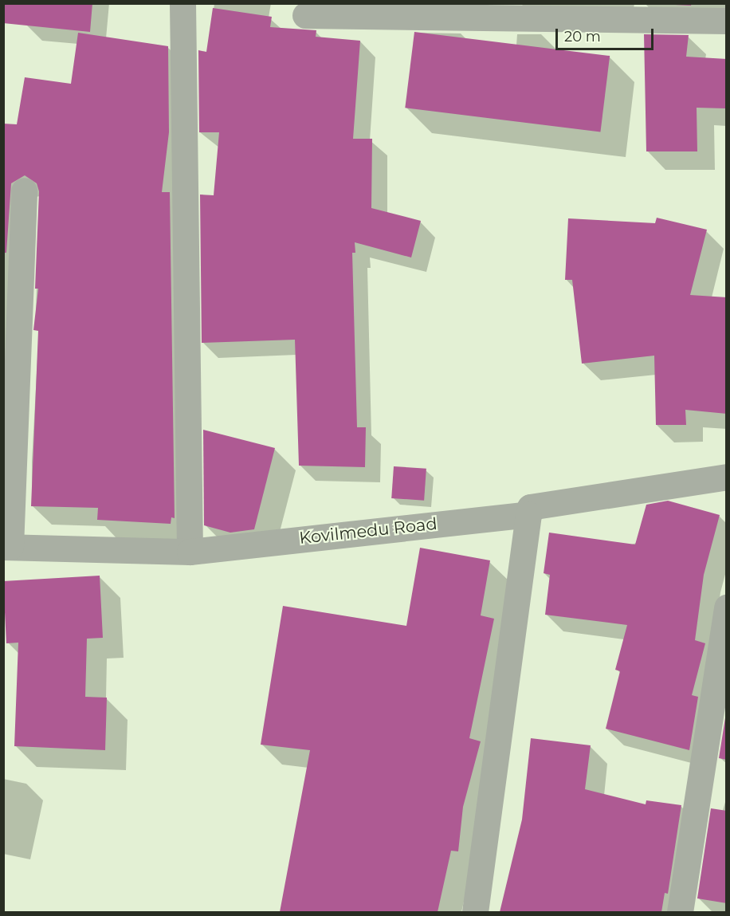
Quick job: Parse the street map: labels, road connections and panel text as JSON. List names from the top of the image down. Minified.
{"streets":{"street":["Kovilmedu Road"]},"scale_bar":"20 m"}
